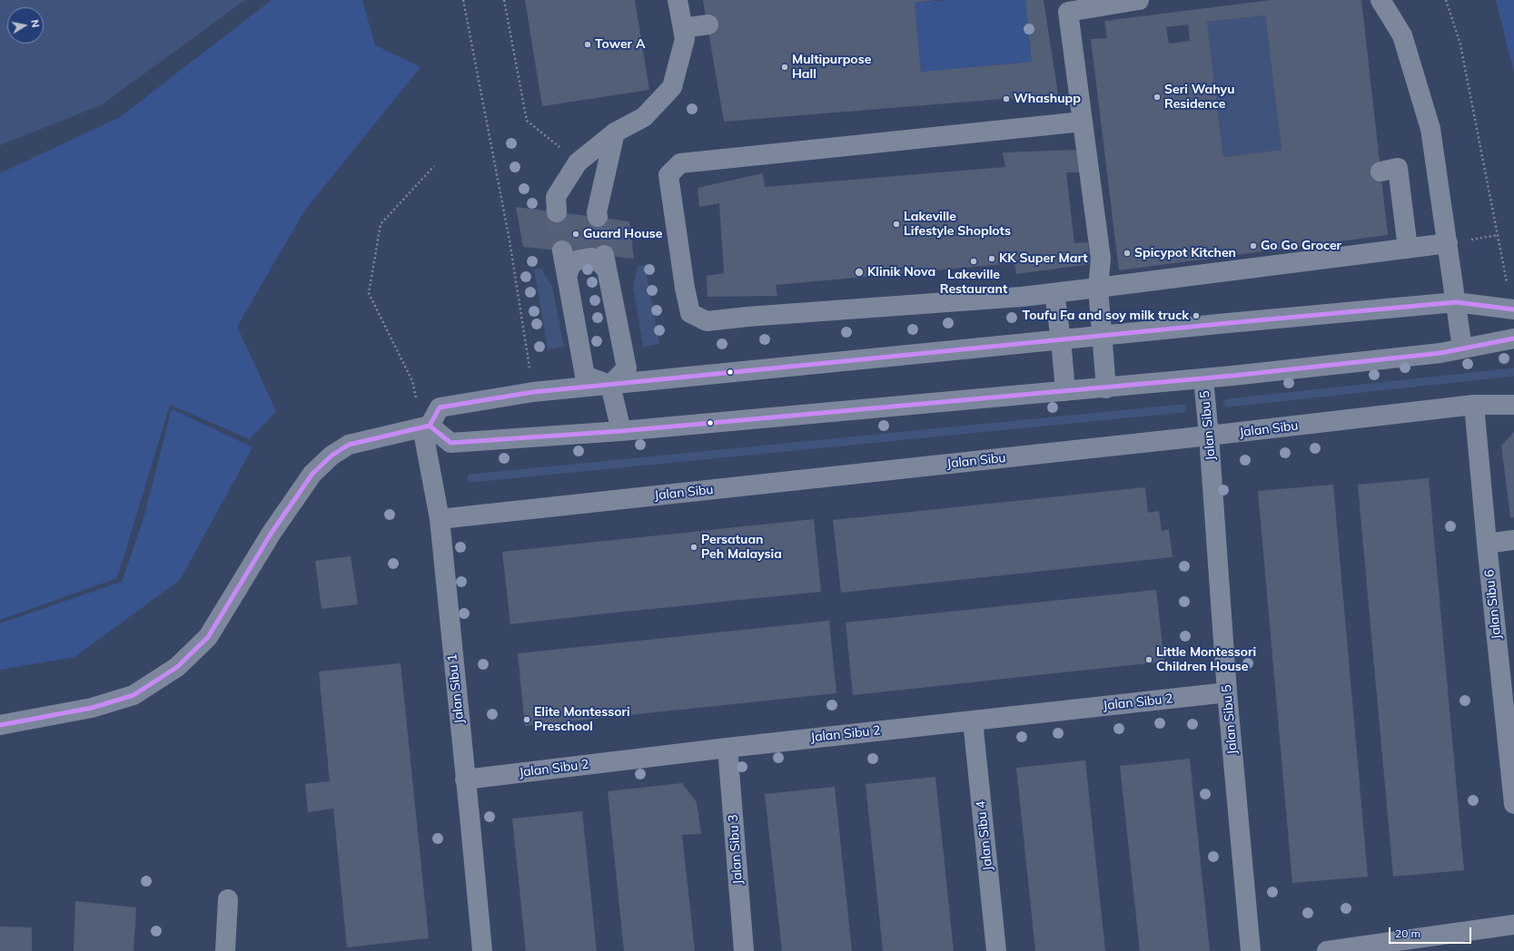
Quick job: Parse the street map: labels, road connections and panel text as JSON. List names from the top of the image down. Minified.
{"streets":{"street":["Jalan Sibu 5","Jalan Sibu","Jalan Sibu 6","Jalan Sibu 1","Jalan Sibu 2","Jalan Sibu 4","Jalan Sibu 3"]},"crossings":[["Jalan Sibu 5","Jalan Sibu"],["Jalan Sibu 5","Jalan Sibu 2"],["Jalan Sibu","Jalan Sibu 6"],["Jalan Sibu","Jalan Sibu 1"],["Jalan Sibu 1","Jalan Sibu 2"],["Jalan Sibu 2","Jalan Sibu 4"],["Jalan Sibu 2","Jalan Sibu 3"]],"places":["Tower A","Multipurpose Hall","Seri Wahyu Residence","Whashupp","Lakeville Lifestyle Shoplots","Guard House","Go Go Grocer","Spicypot Kitchen","KK Super Mart","Lakeville Restaurant","Klinik Nova","Toufu Fa and soy milk truck","Persatuan Peh Malaysia","Little Montessori Children House","Elite Montessori Preschool"],"scale_bar":"20 m","north":"right"}
